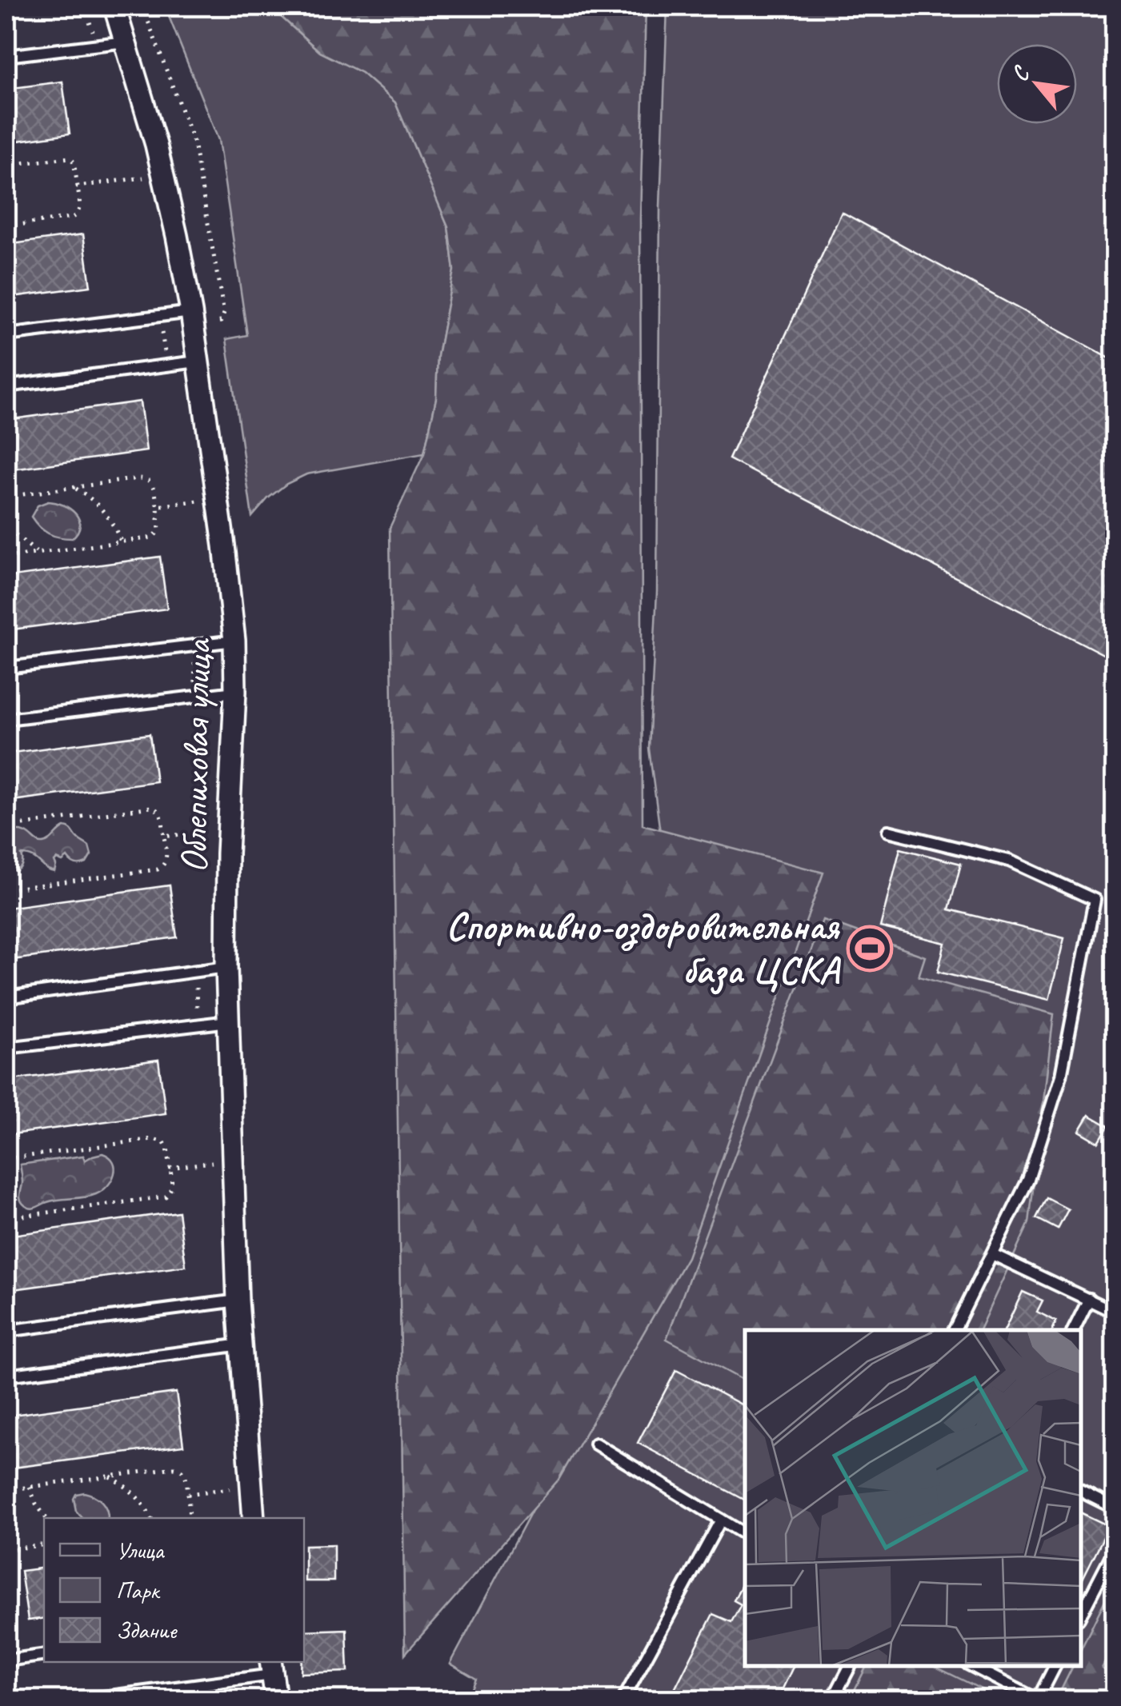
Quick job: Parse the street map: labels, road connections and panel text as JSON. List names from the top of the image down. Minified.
{"streets":{"street":["Облепиховая улица"]},"places":{"sports":["Спортивно-оздоровительная база ЦСКА"]},"legend":["Улица","Парк","Здание"],"north":"top left"}
